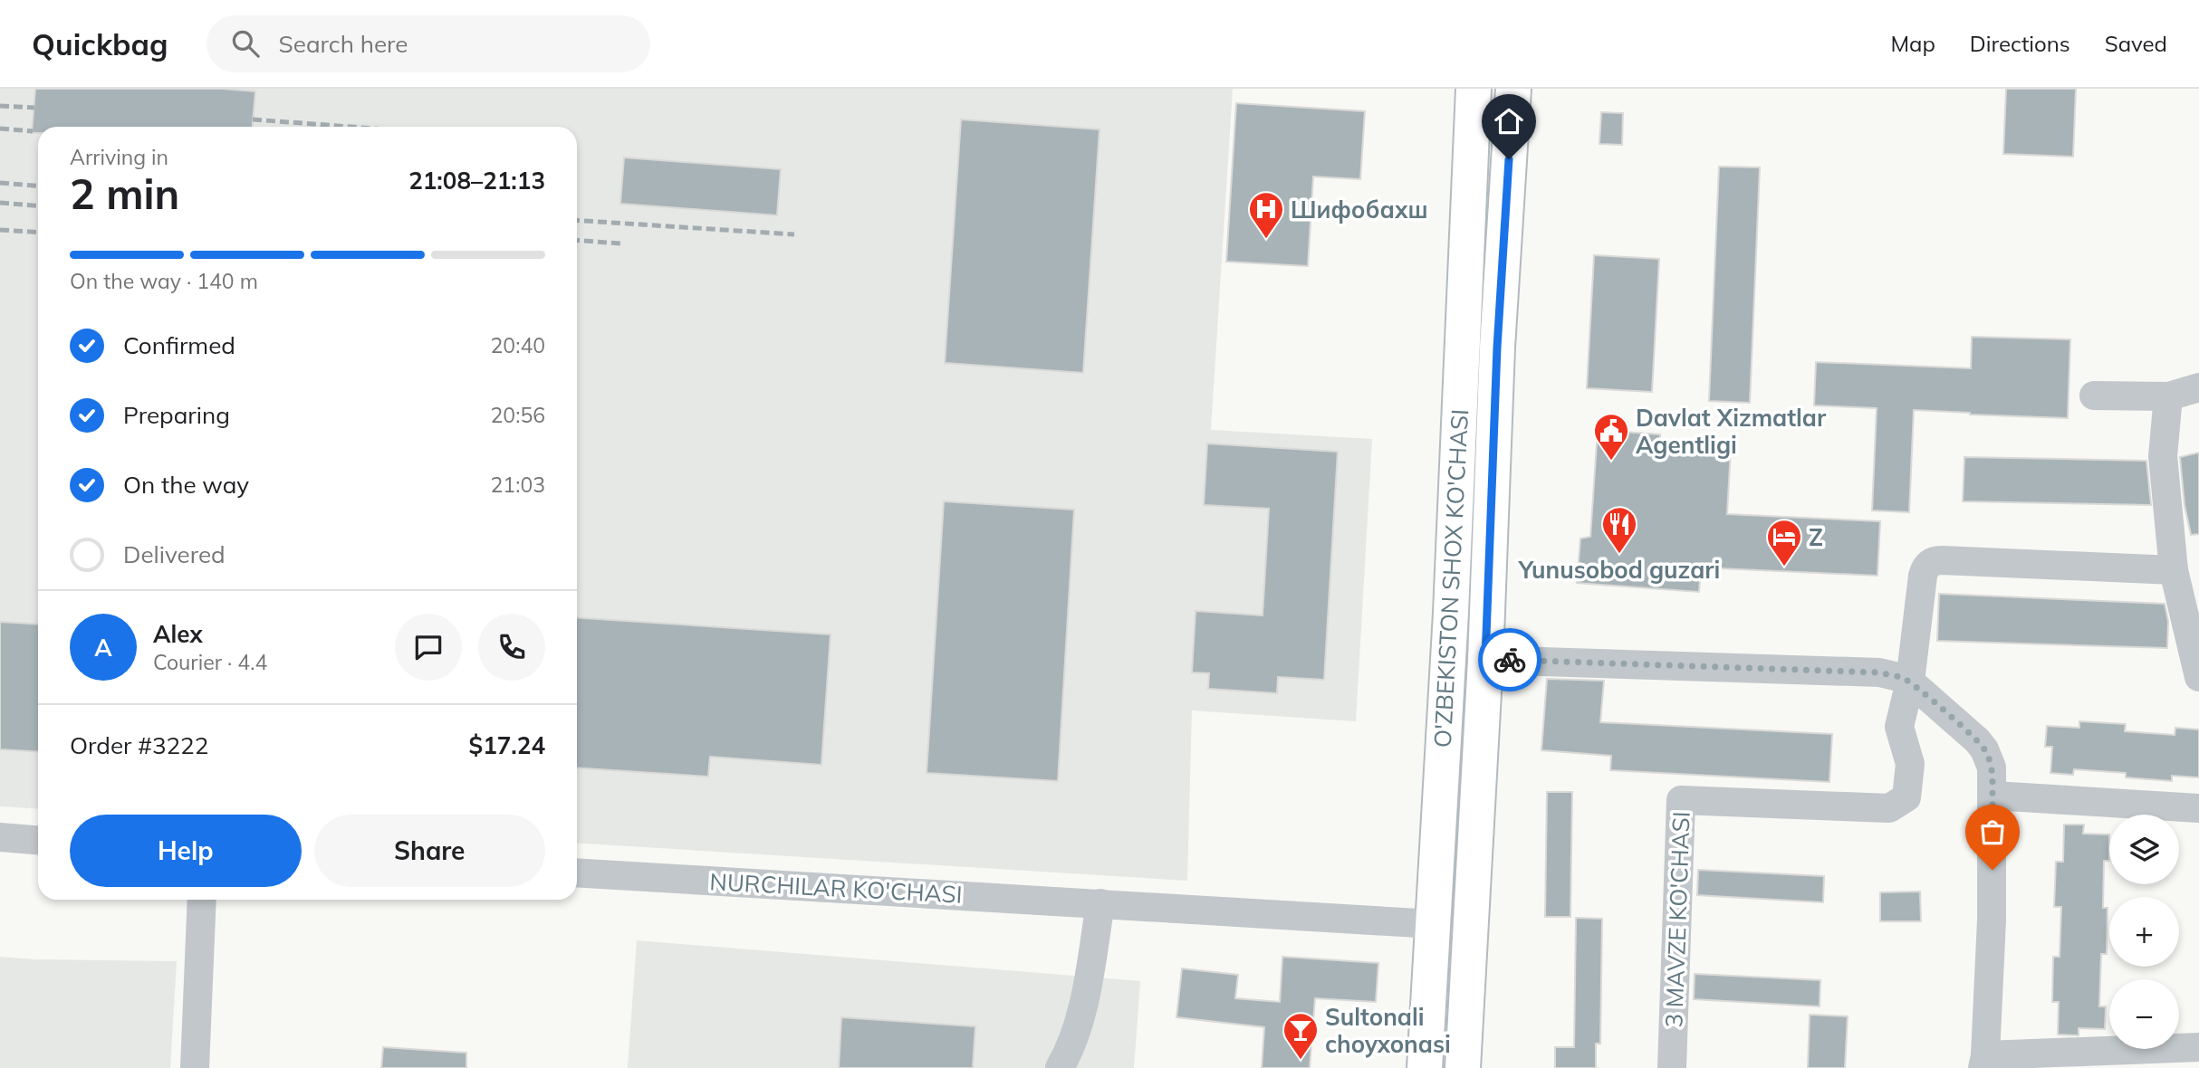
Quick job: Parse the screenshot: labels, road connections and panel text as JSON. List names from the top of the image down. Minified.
{"streets":{"main road":["O'ZBEKISTON SHOX KO'CHASI"],"street":["NURCHILAR KO'CHASI","3 MAVZE KO'CHASI"]},"crossings":[["O'ZBEKISTON SHOX KO'CHASI","NURCHILAR KO'CHASI"]],"places":{"hospital":["Шифобахш"],"public building":["Davlat Xizmatlar Agentligi"],"restaurant":["Yunusobod guzari"],"hotel":["Z"],"bar":["Sultonali choyxonasi"]},"page":{"header":"Quickbag","search":"Search here","nav":["Map","Directions","Saved"],"heading":["2 min","Arriving in","21:08–21:13"],"panel":["Alex","Courier · 4.4","Order #3222","$17.24"],"bar":"On the way · 140 m","list":[["Confirmed","20:40"],["Preparing","20:56"],["On the way","21:03"],"Delivered"],"round":"A","buttons":["Help","Share"],"map_buttons":["+","−"]}}
